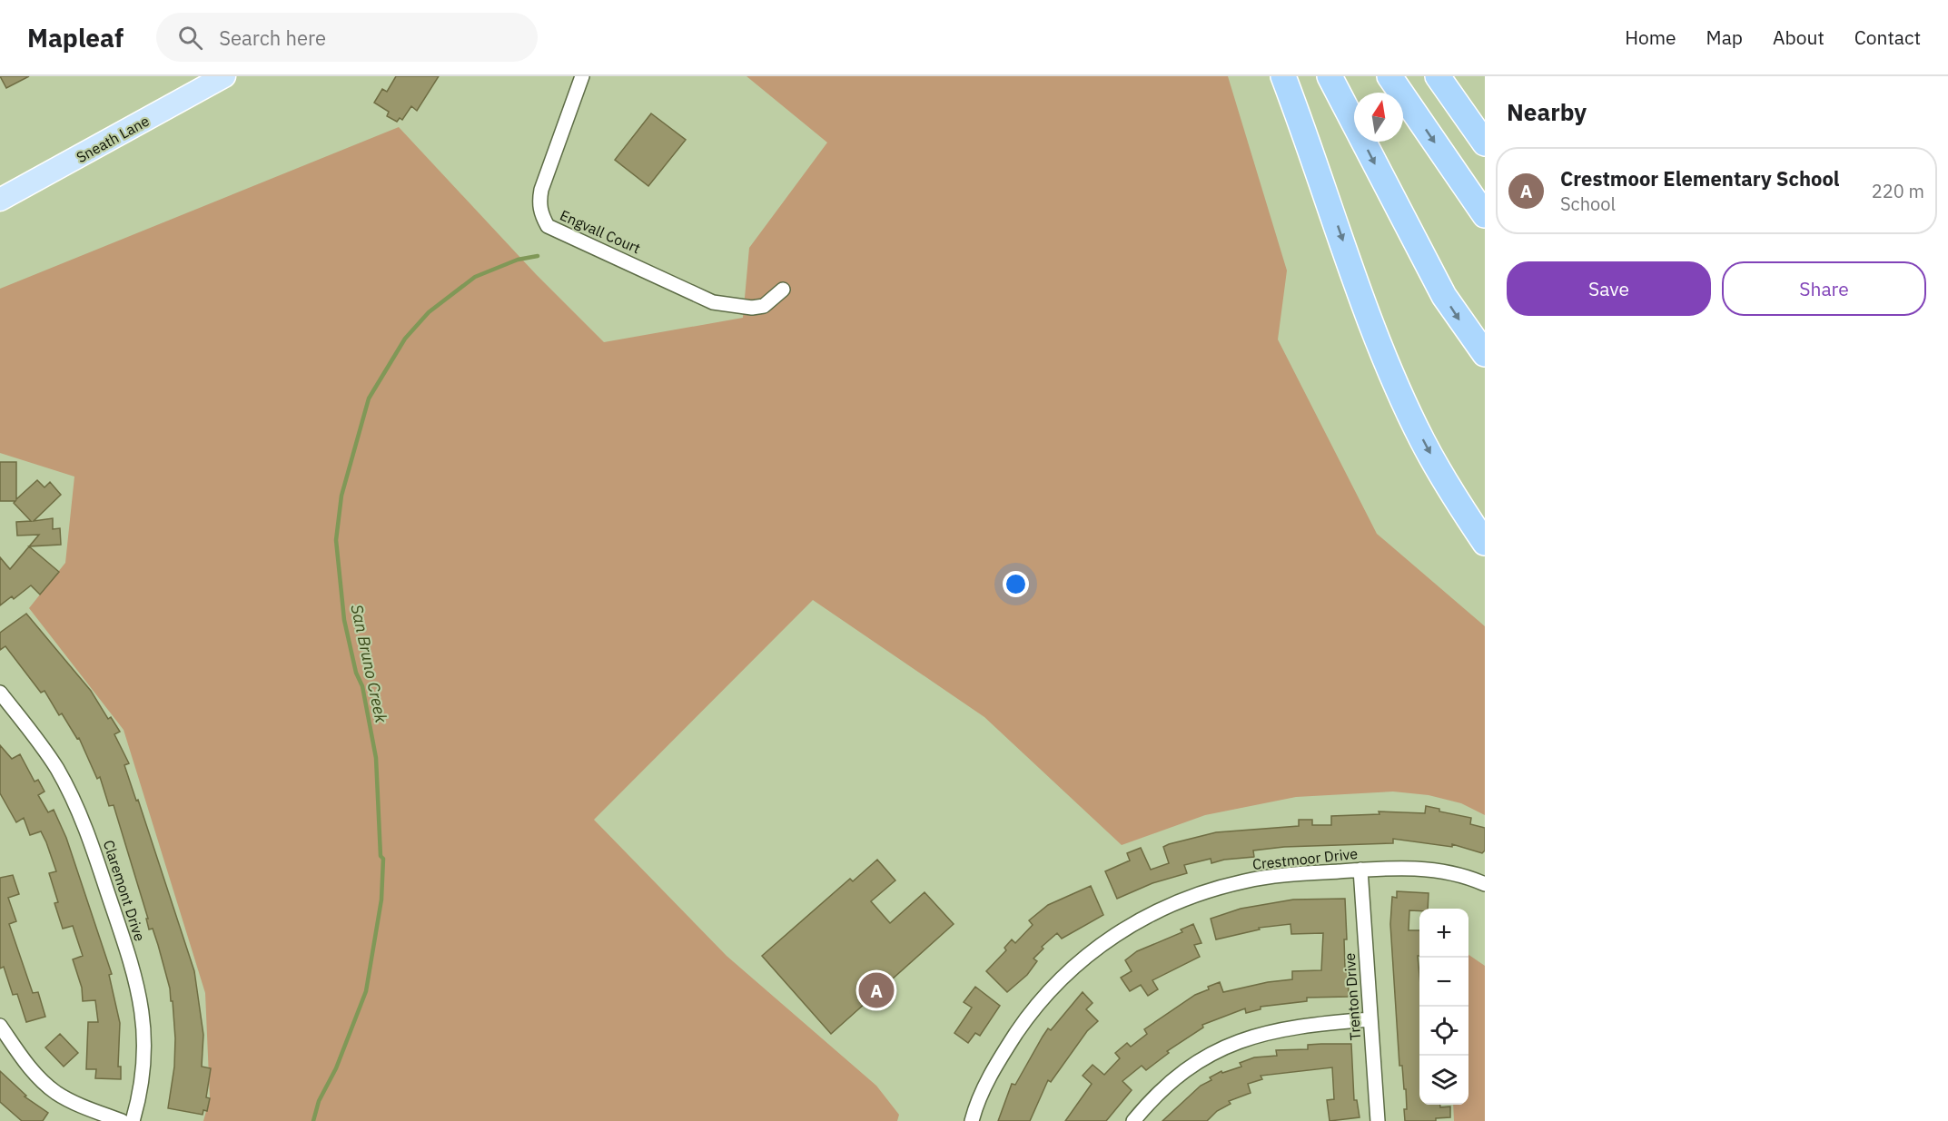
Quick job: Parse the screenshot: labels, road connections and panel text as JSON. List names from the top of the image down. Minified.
{"streets":{"main road":["Sneath Lane"],"street":["Engvall Court","Crestmoor Drive","Claremont Drive","Trenton Drive"]},"crossings":[["Crestmoor Drive","Trenton Drive"]],"water":["San Bruno Creek"],"north":"top","page":{"header":"Mapleaf","search":"Search here","nav":["Home","Map","About","Contact"],"heading":"Nearby","list":[{"mark":"A","name":"Crestmoor Elementary School","note":"School","value":"220 m"}],"buttons":["Save","Share"],"map_buttons":["+","−"],"pins":"A"}}
